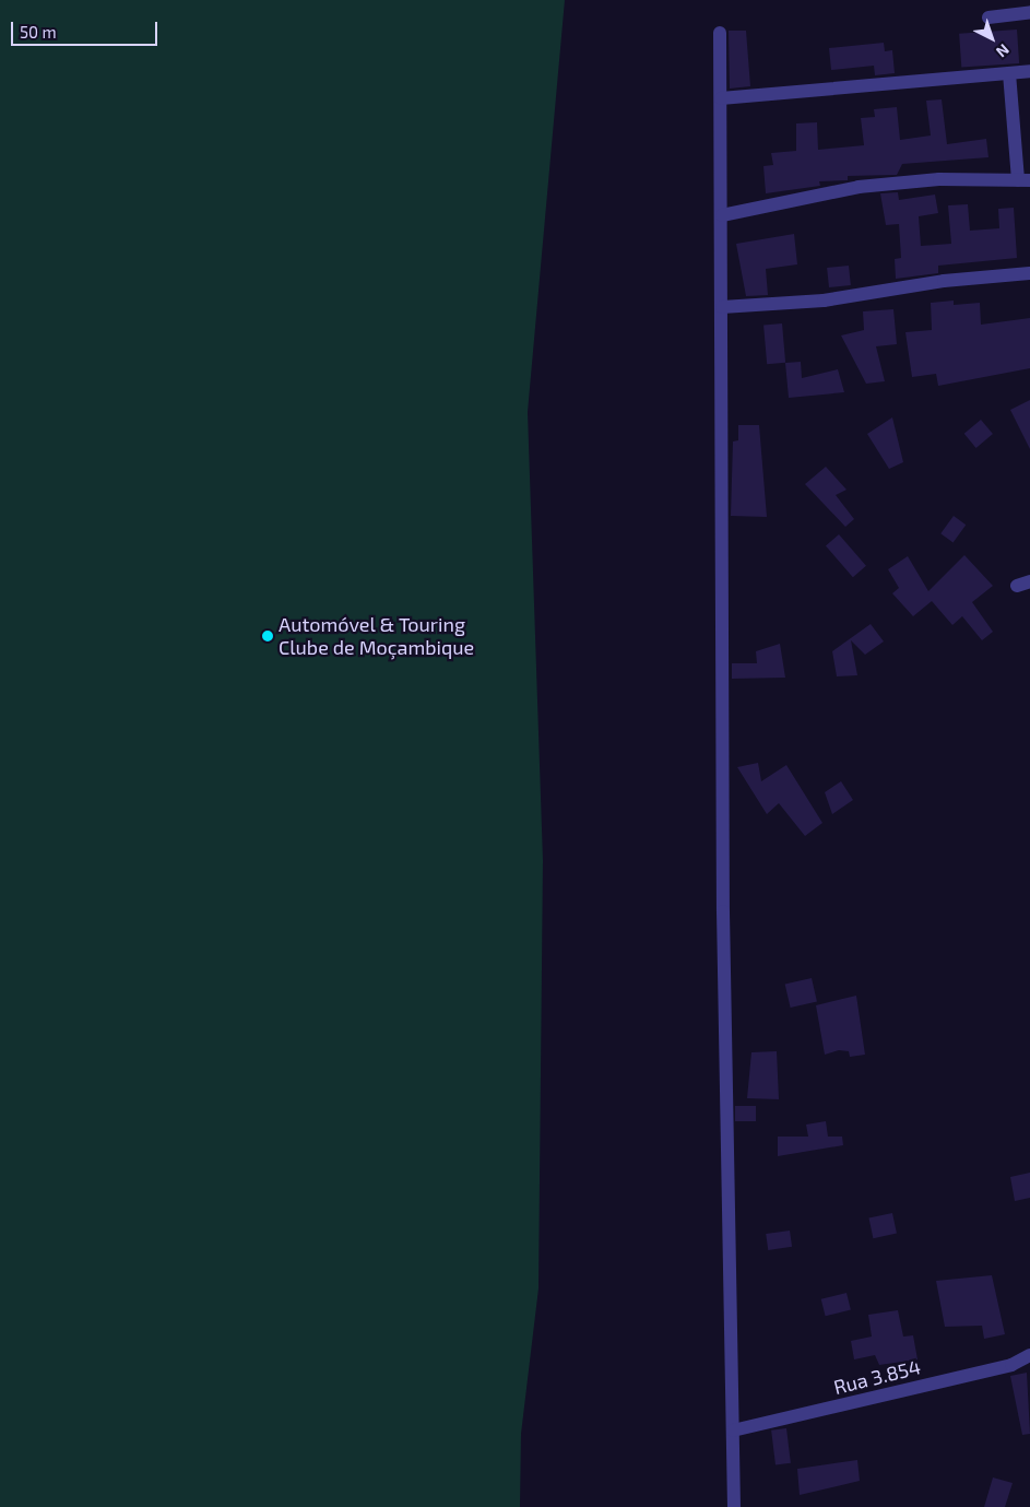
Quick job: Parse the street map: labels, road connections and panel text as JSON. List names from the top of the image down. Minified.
{"streets":{"street":["Rua 3.854"]},"places":["Automóvel & Touring Clube de Moçambique"],"scale_bar":"50 m","north":"bottom right"}
